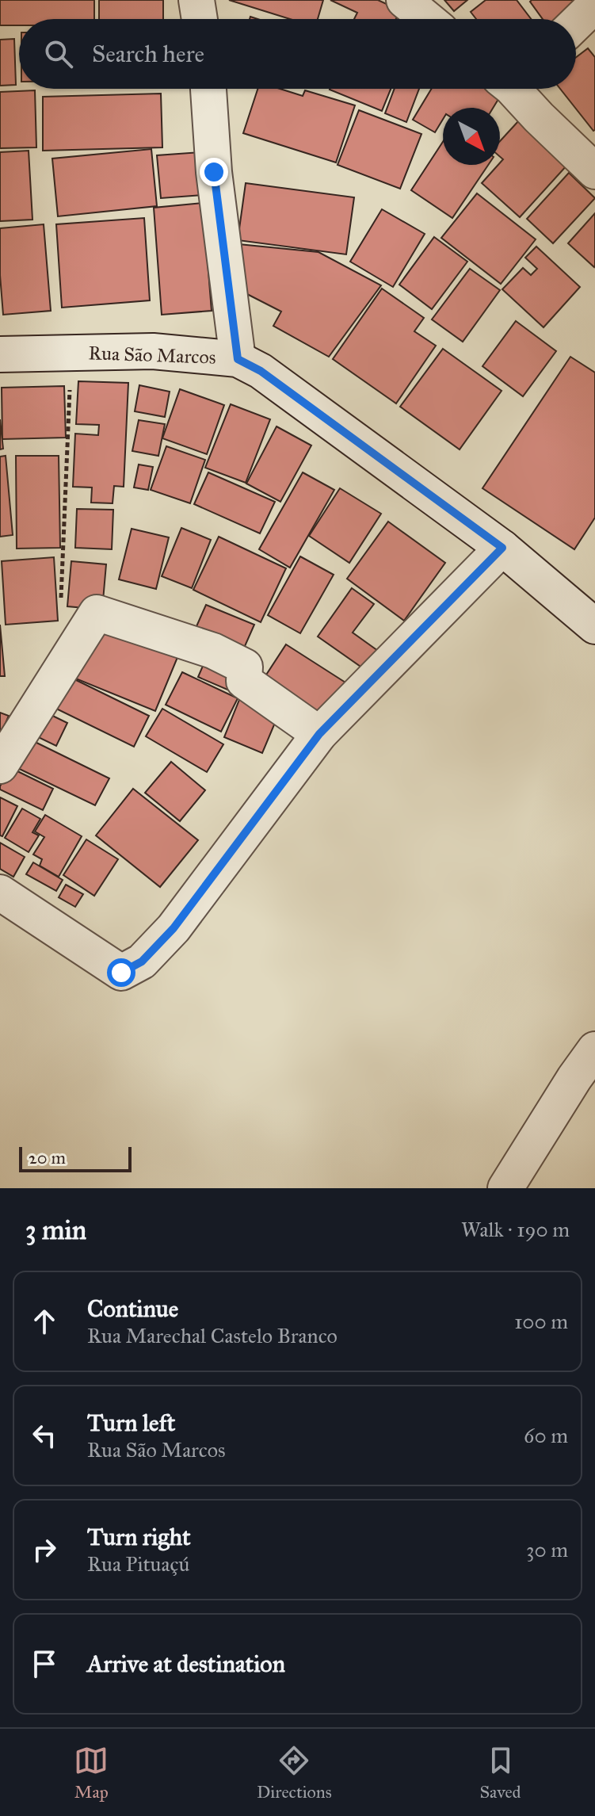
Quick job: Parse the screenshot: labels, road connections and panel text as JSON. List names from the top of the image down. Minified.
{"streets":{"street":["Rua São Marcos"]},"scale_bar":"20 m","north":"bottom right","page":{"search":"Search here","scale":"20 m","heading":["3 min","Walk · 190 m"],"list":[["Continue","Rua Marechal Castelo Branco","100 m"],["Turn left","Rua São Marcos","60 m"],["Turn right","Rua Pituaçú","30 m"],"Arrive at destination"],"nav":["Map","Directions","Saved"]}}
